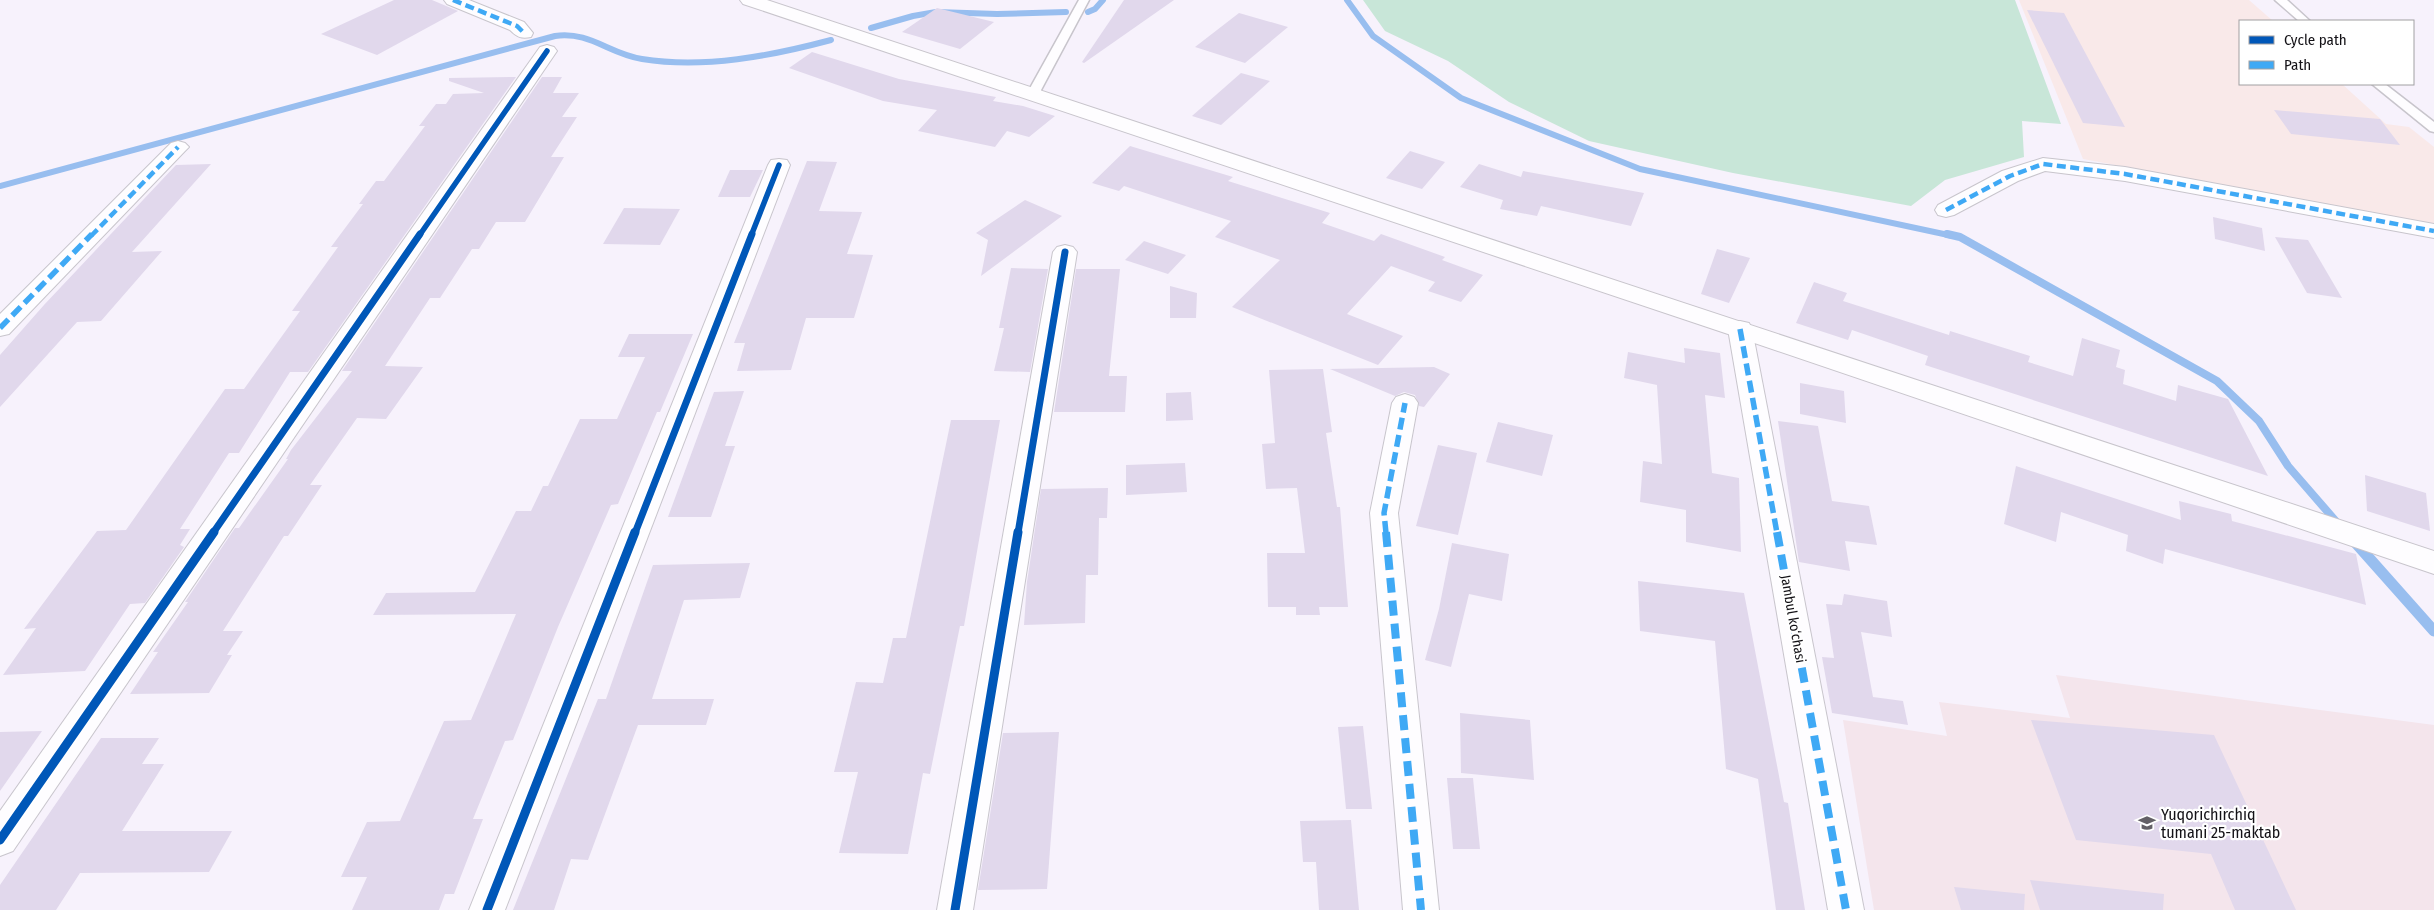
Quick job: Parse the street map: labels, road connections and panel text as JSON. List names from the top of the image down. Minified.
{"streets":{"street":["Jambul ko‘chasi"]},"places":{"school or university":["Yuqorichirchiq tumani 25-maktab"]},"legend":["Cycle path","Path"]}
